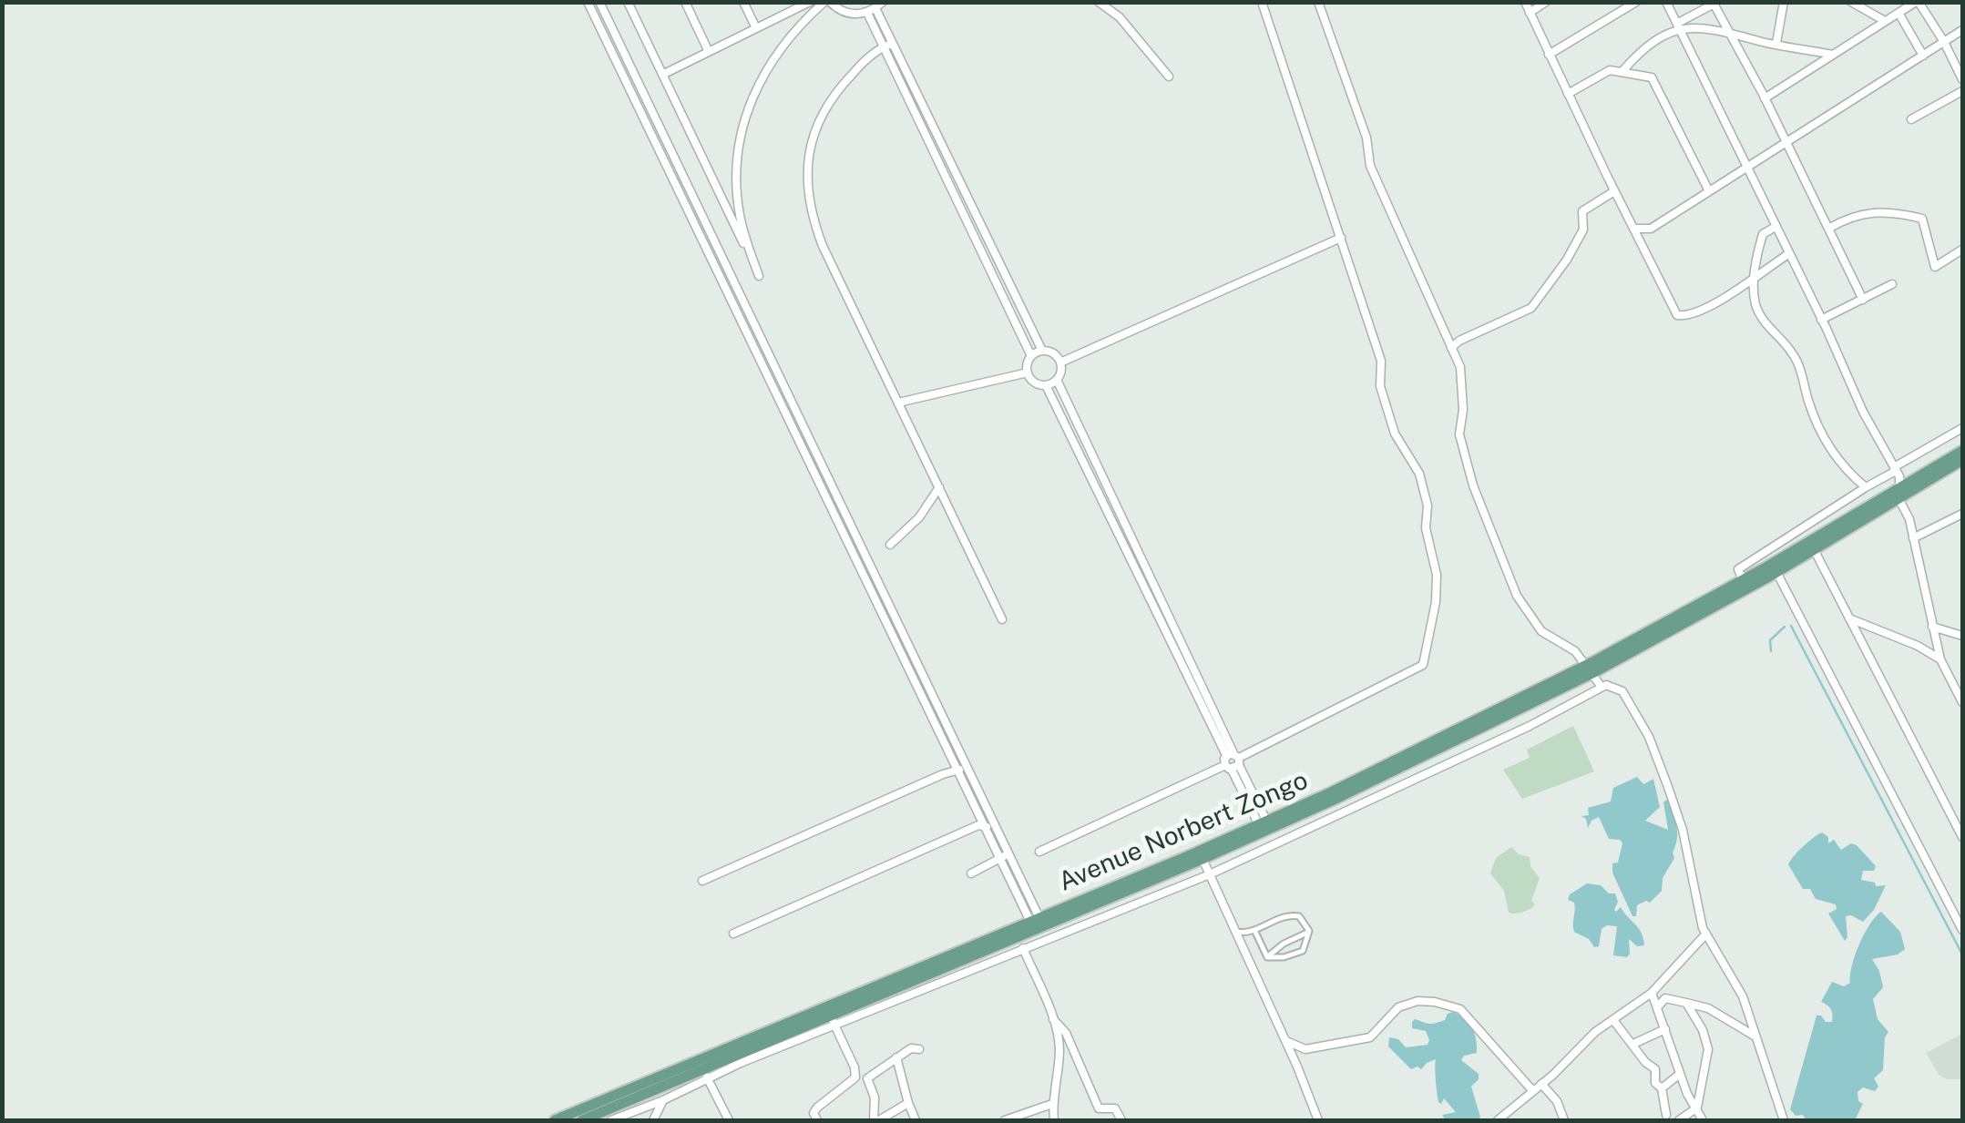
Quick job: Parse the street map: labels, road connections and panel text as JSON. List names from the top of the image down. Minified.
{"streets":{"main road":["Avenue Norbert Zongo"]}}
